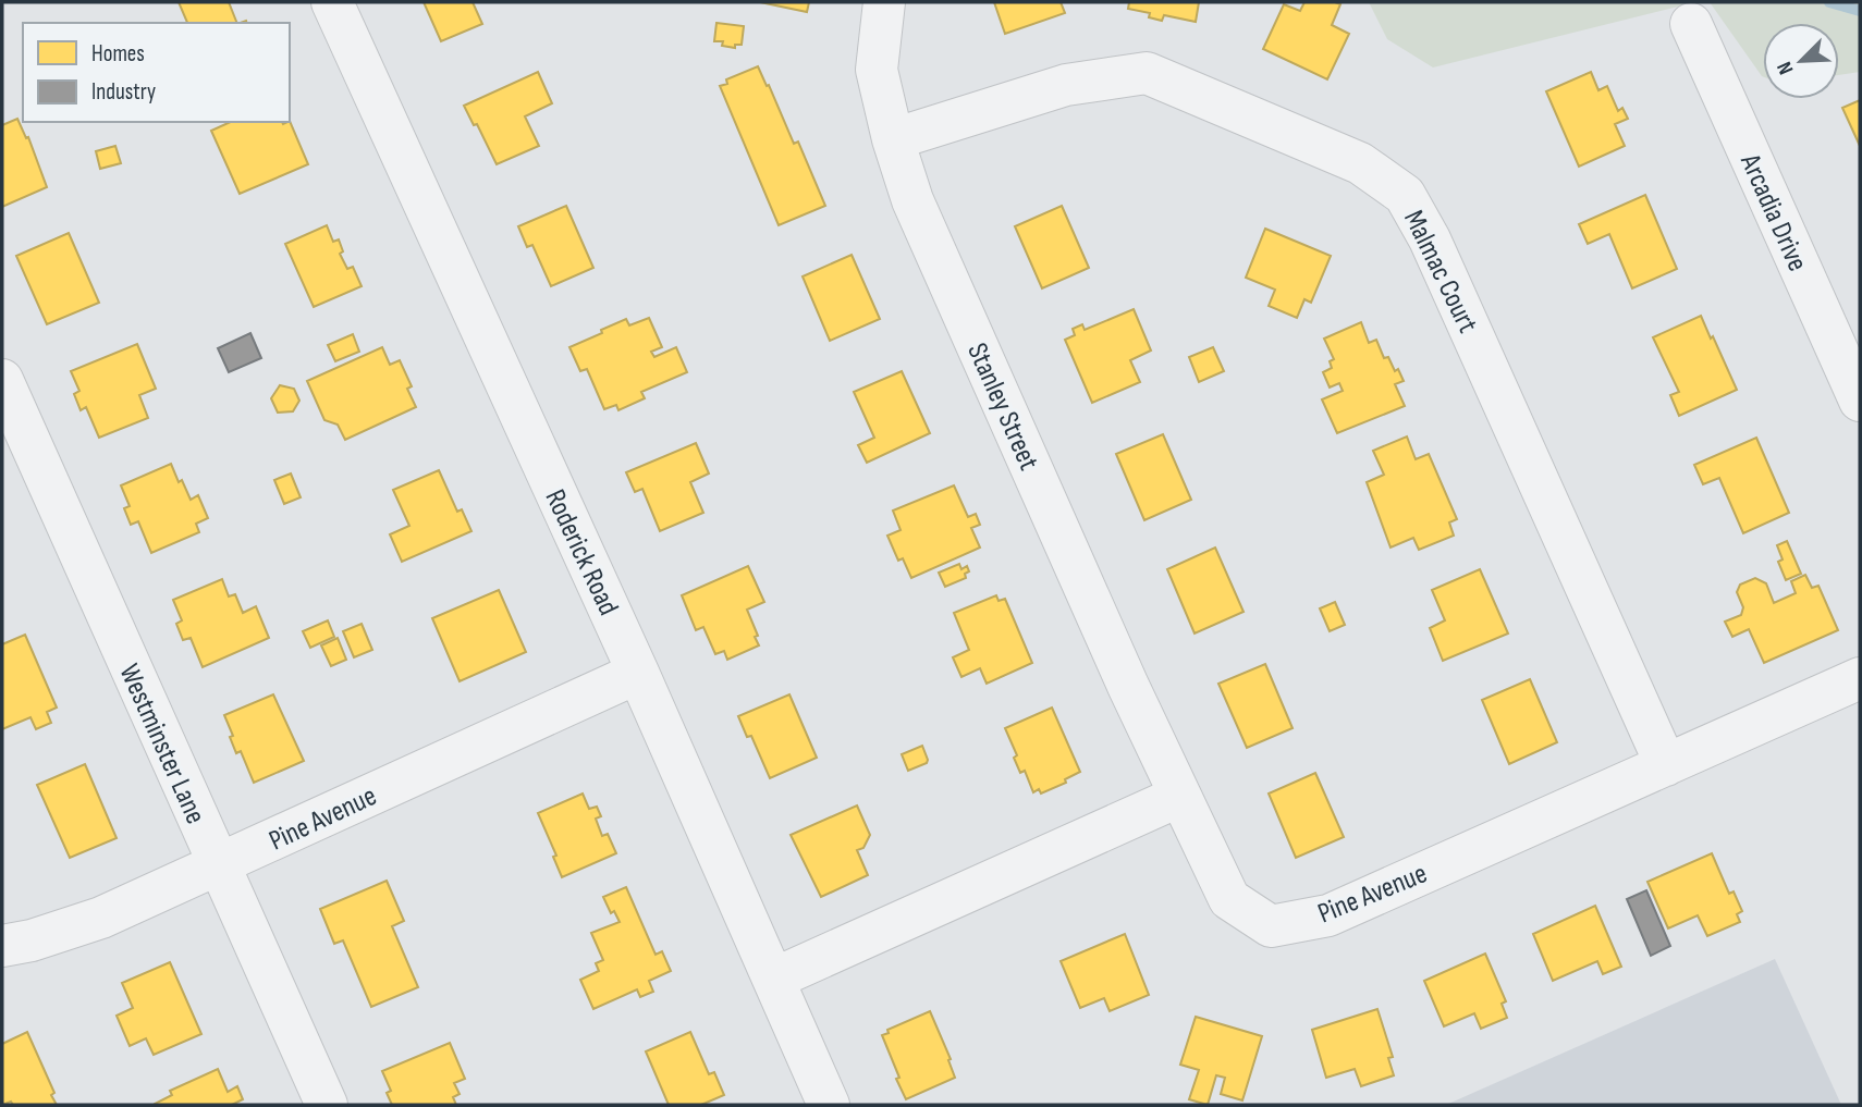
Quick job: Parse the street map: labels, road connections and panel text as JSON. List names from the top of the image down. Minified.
{"streets":{"street":["Arcadia Drive","Malmac Court","Stanley Street","Roderick Road","Westminster Lane","Pine Avenue"]},"crossings":[["Malmac Court","Stanley Street"],["Malmac Court","Pine Avenue"],["Stanley Street","Pine Avenue"],["Roderick Road","Pine Avenue"],["Westminster Lane","Pine Avenue"]],"legend":["Homes","Industry"],"north":"bottom left"}
